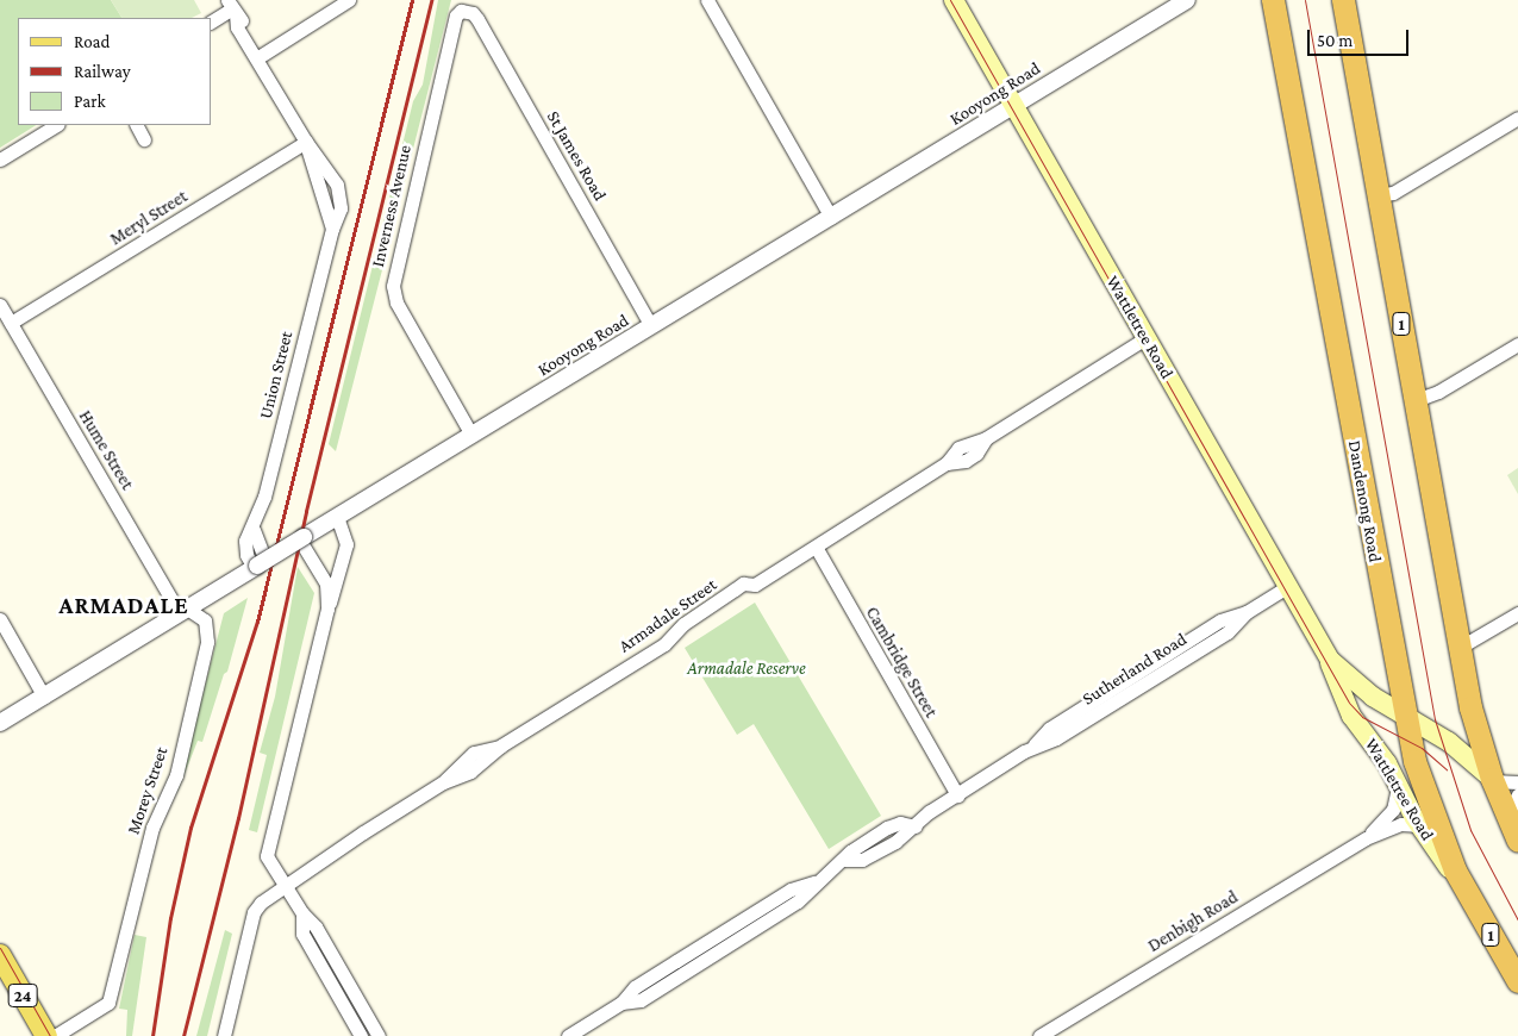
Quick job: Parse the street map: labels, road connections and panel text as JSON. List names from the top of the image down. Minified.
{"streets":{"highway":["1","Dandenong Road"],"main road":["Wattletree Road","24"],"street":["Kooyong Road","St James Road","Inverness Avenue","Meryl Street","Union Street","Hume Street","Armadale Street","Cambridge Street","Sutherland Road","Morey Street","Denbigh Road"]},"crossings":[["Kooyong Road","St James Road"],["Kooyong Road","Inverness Avenue"],["Kooyong Road","Wattletree Road"],["Kooyong Road","Union Street"],["Kooyong Road","Hume Street"],["Kooyong Road","Morey Street"],["St James Road","Inverness Avenue"],["Meryl Street","Union Street"],["Meryl Street","Hume Street"],["1","Wattletree Road"],["Wattletree Road","Dandenong Road"],["Wattletree Road","Armadale Street"],["Wattletree Road","Sutherland Road"],["Wattletree Road","Denbigh Road"],["Hume Street","Morey Street"],["Armadale Street","Cambridge Street"],["Cambridge Street","Sutherland Road"]],"districts":["ARMADALE"],"parks":["Armadale Reserve"],"legend":["Road","Railway","Park"],"scale_bar":"50 m"}
